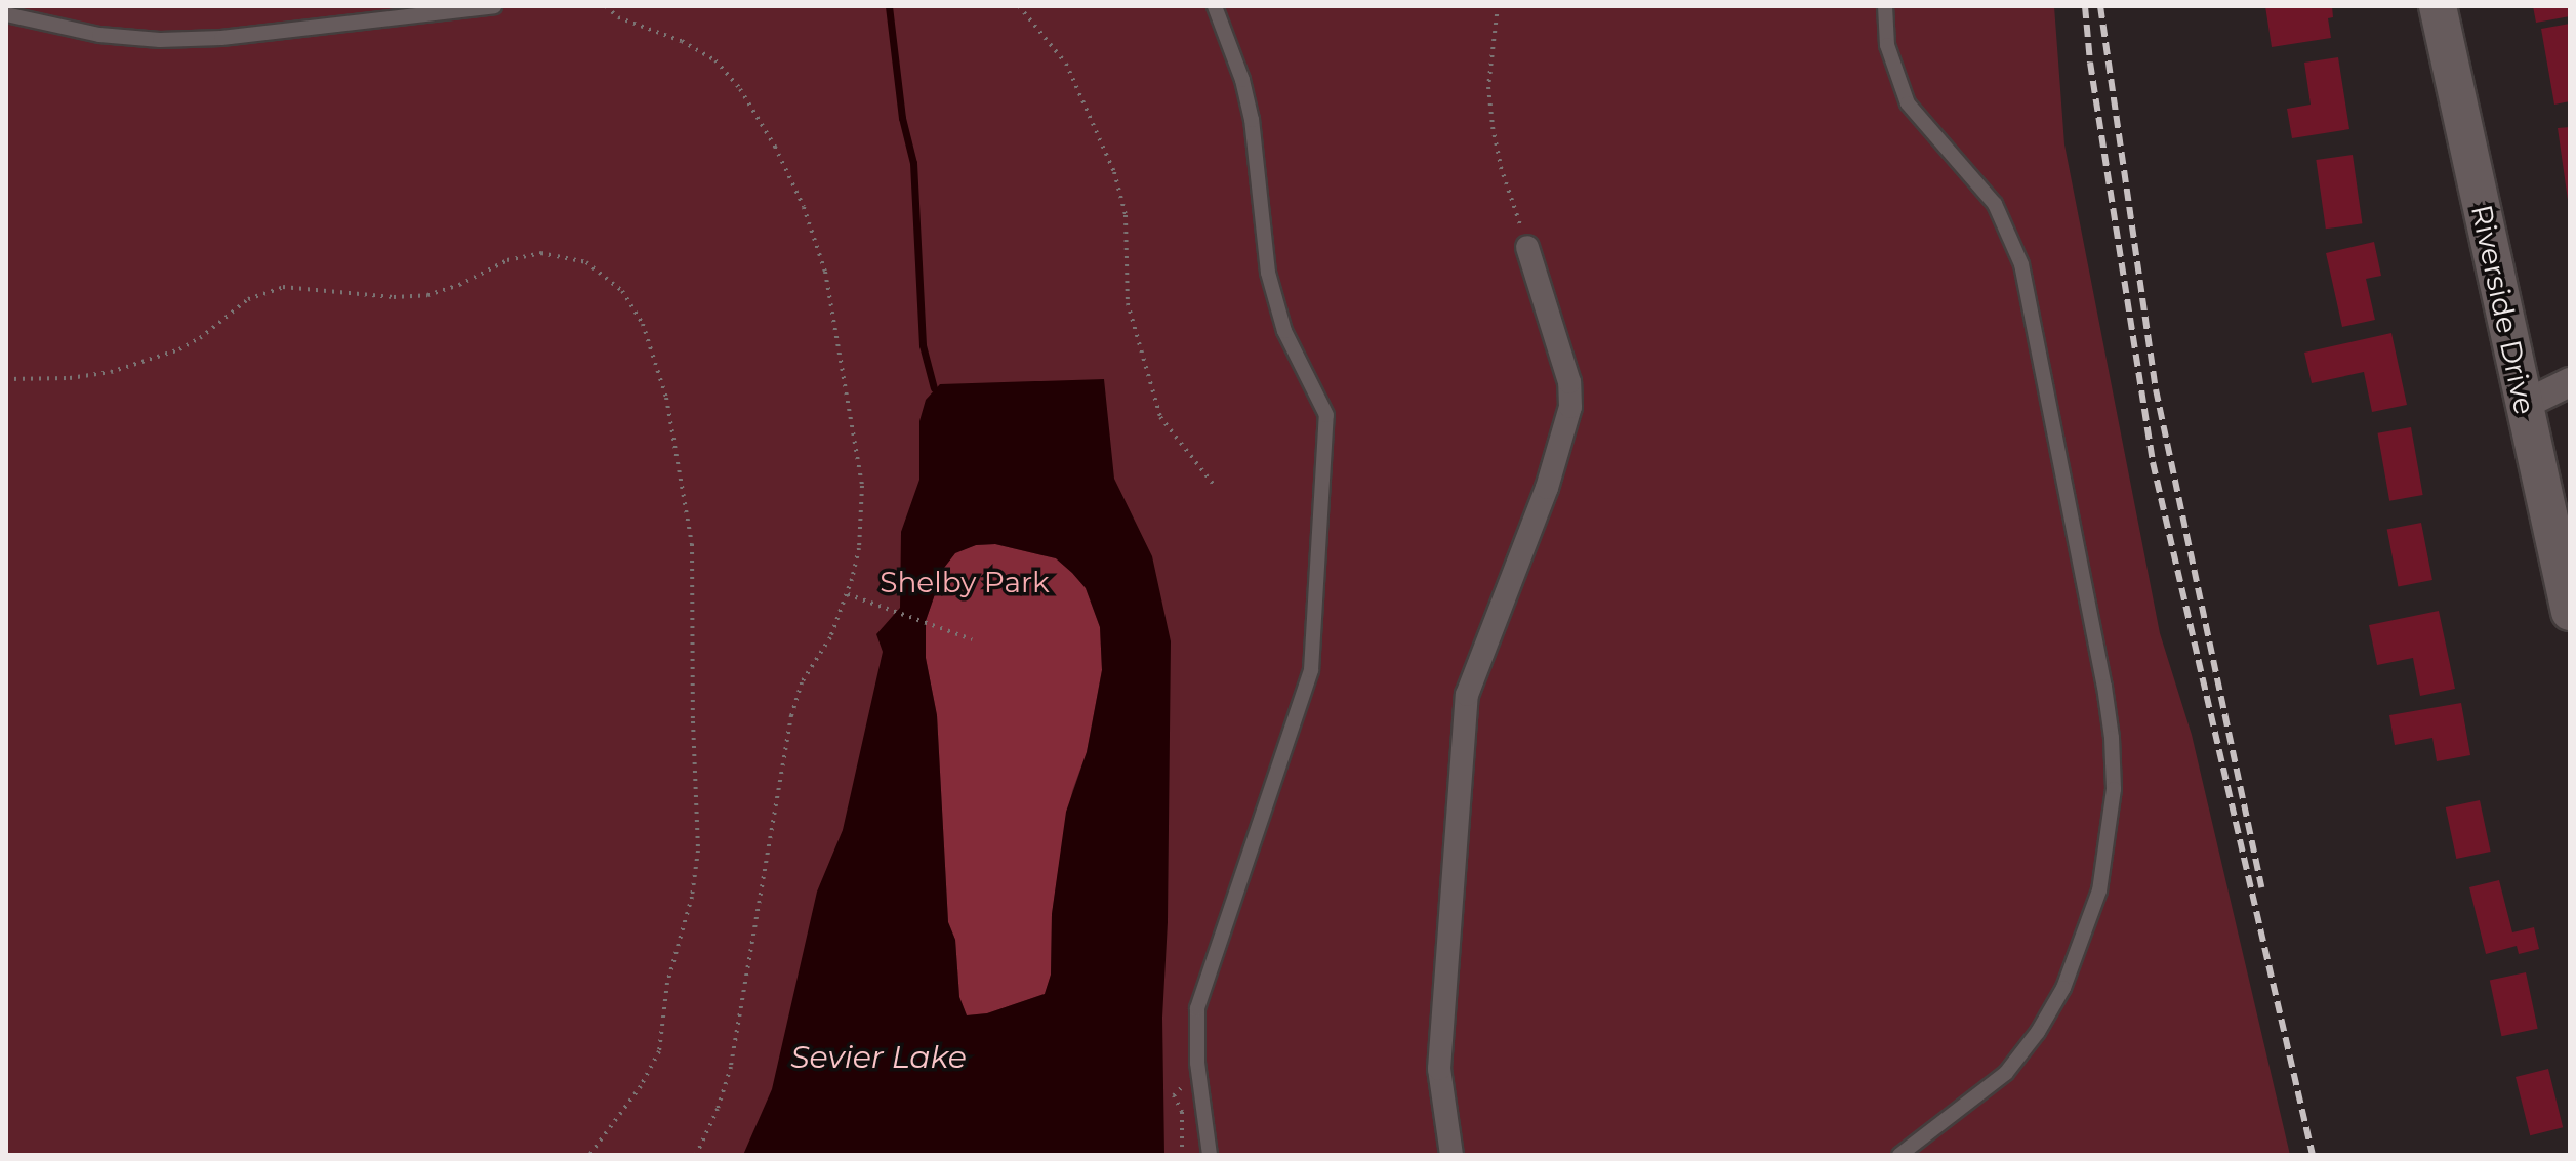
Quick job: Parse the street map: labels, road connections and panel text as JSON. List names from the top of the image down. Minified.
{"streets":{"street":["Riverside Drive"]},"water":["Sevier Lake"],"parks":["Shelby Park"]}
